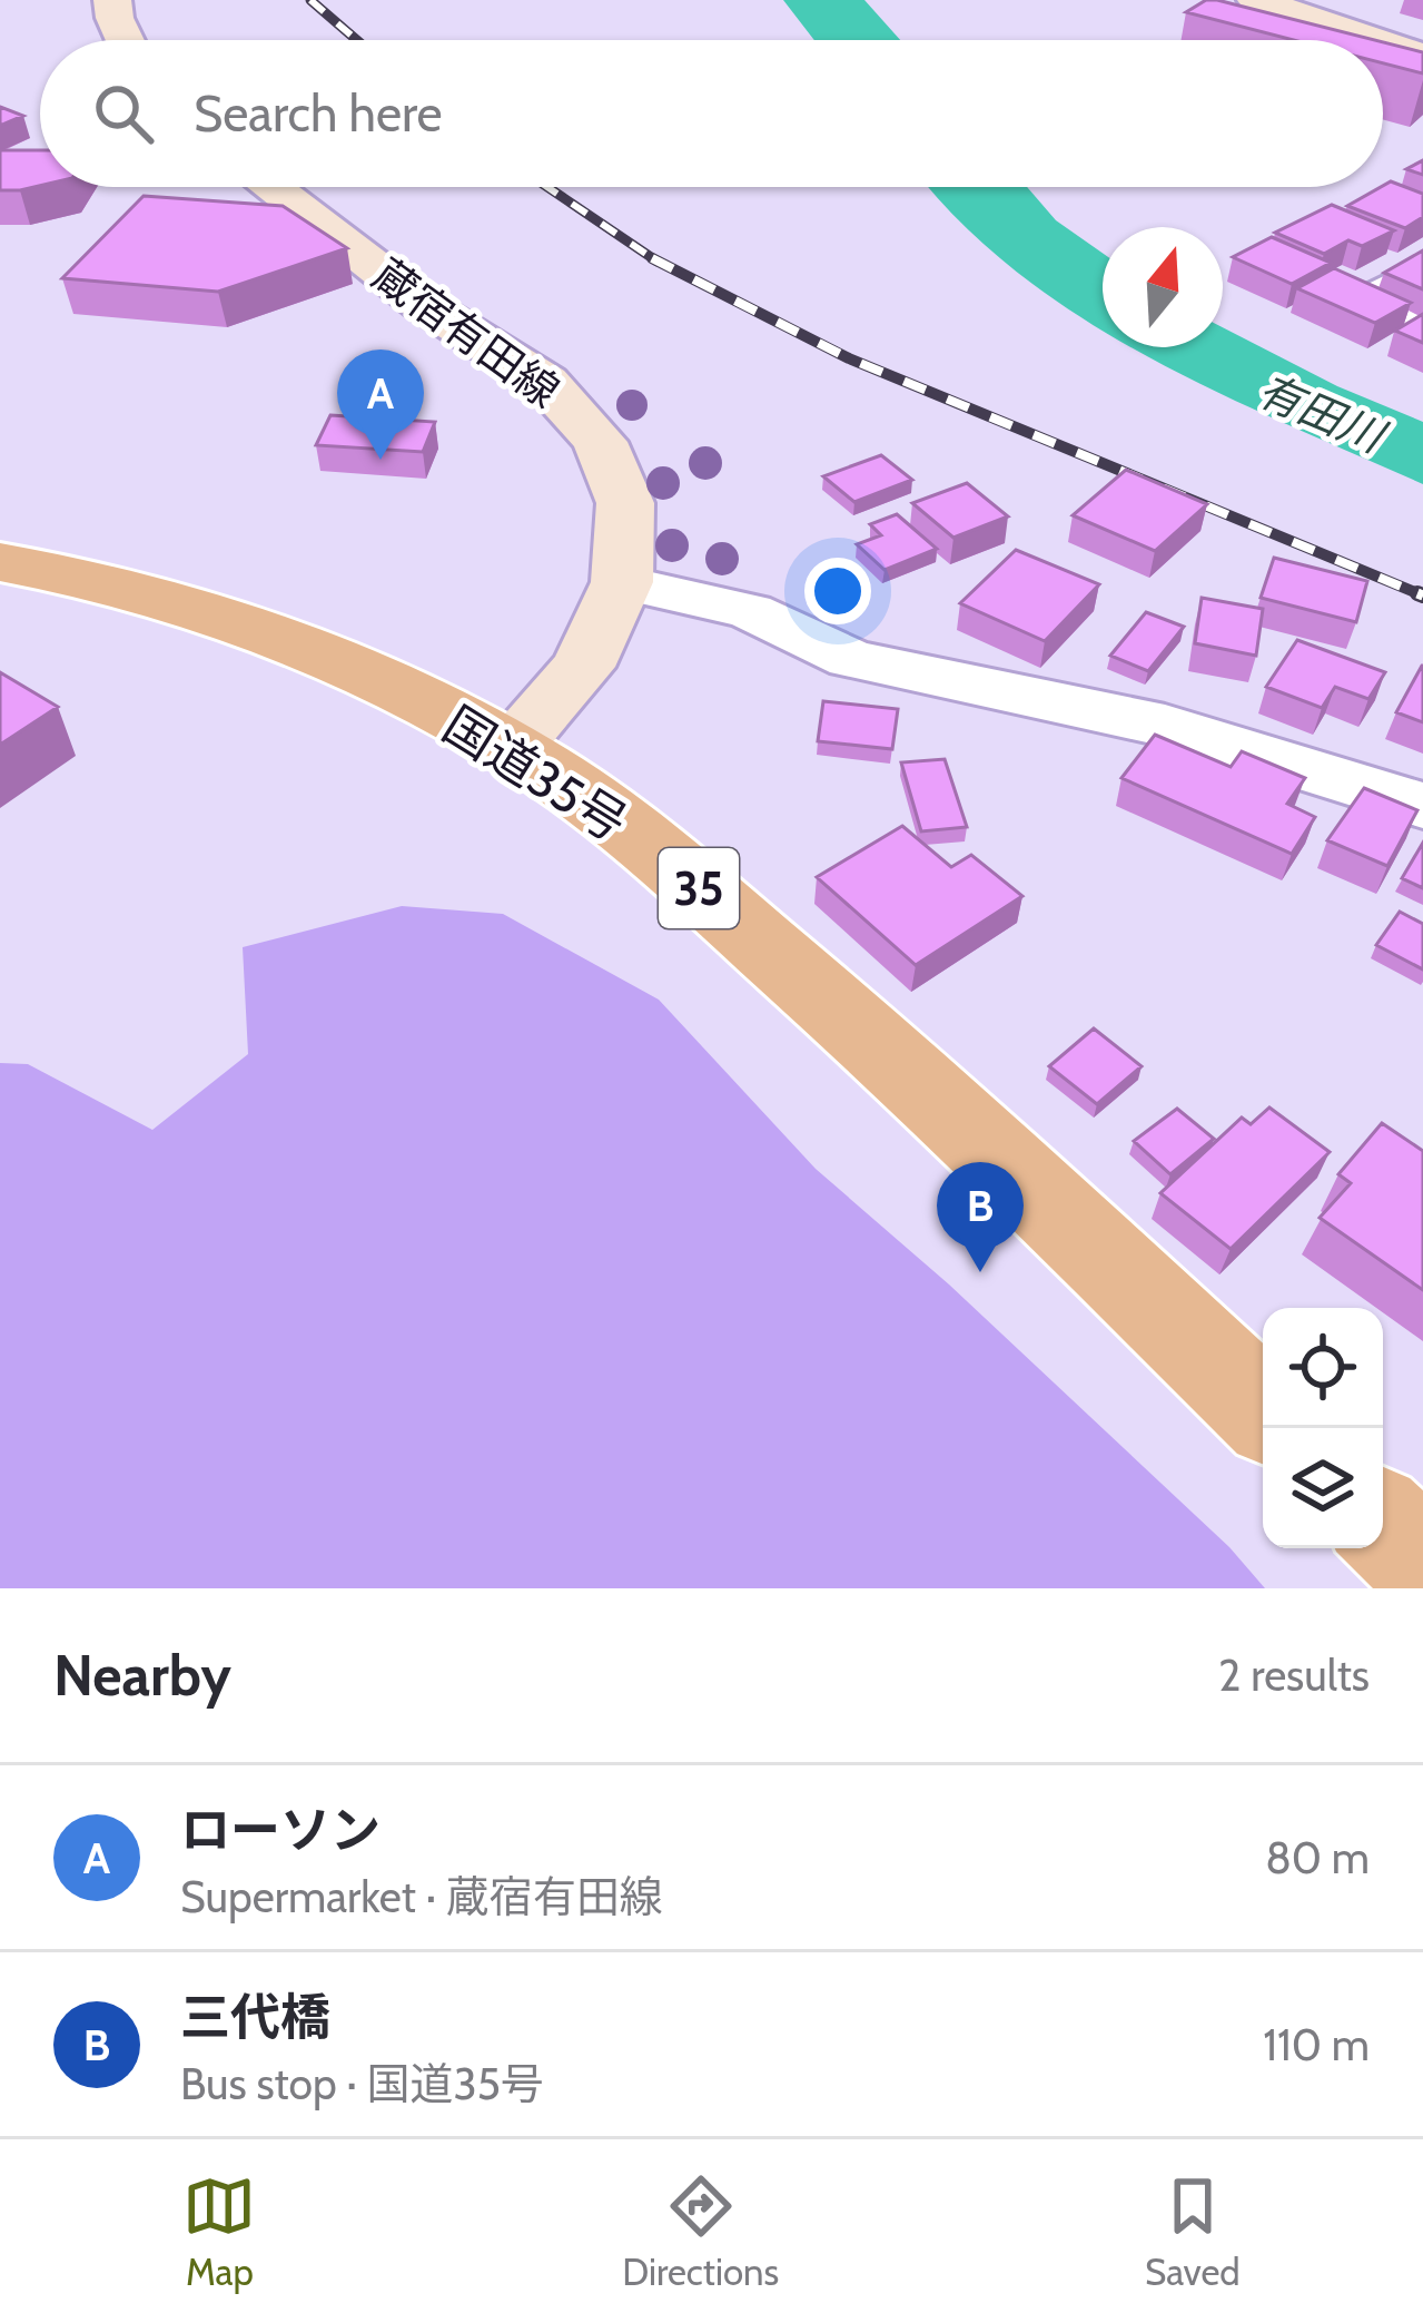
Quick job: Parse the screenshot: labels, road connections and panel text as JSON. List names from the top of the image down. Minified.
{"streets":{"highway":["国道35号","35"],"main road":["蔵宿有田線"]},"crossings":[["蔵宿有田線","国道35号"]],"water":["有田川"],"north":"top","page":{"search":"Search here","pins":["A","B"],"heading":["Nearby","2 results"],"list":[{"mark":"A","name":"ローソン","note":"Supermarket · 蔵宿有田線","value":"80 m"},{"mark":"B","name":"三代橋","note":"Bus stop · 国道35号","value":"110 m"}],"nav":["Map","Directions","Saved"]}}
